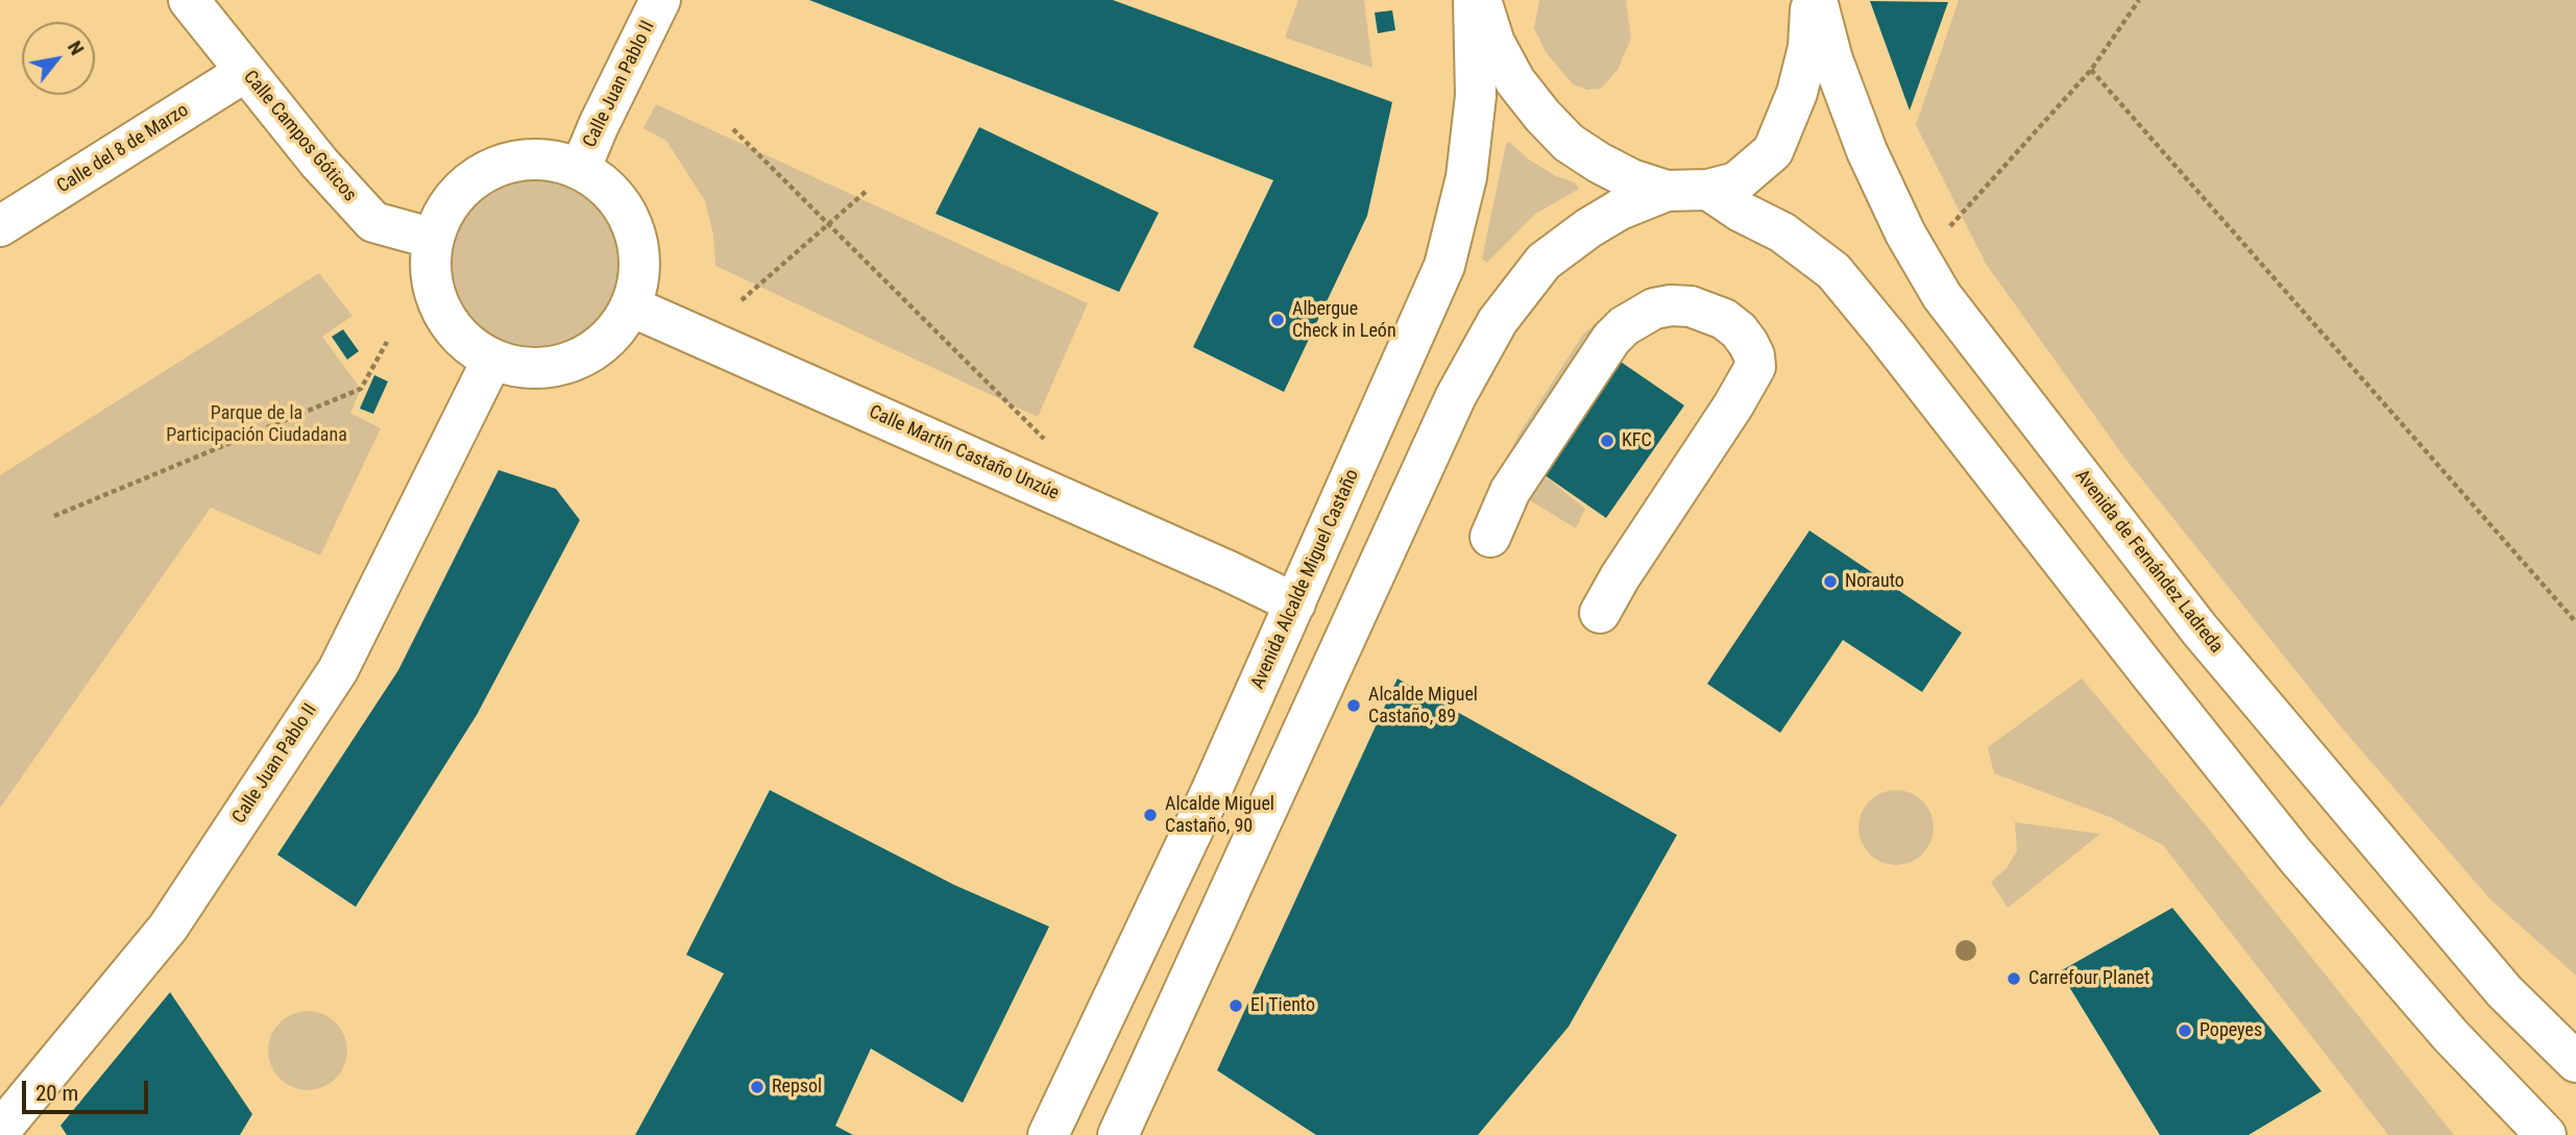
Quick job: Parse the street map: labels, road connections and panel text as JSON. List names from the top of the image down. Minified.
{"streets":{"main road":["Calle Juan Pablo II","Calle Campos Góticos","Calle del 8 de Marzo","Calle Martín Castaño Unzúe","Avenida de Fernández Ladreda","Avenida Alcalde Miguel Castaño"]},"crossings":[["Calle Juan Pablo II","Calle Campos Góticos"],["Calle Juan Pablo II","Calle Martín Castaño Unzúe"],["Calle Campos Góticos","Calle del 8 de Marzo"],["Calle Campos Góticos","Calle Martín Castaño Unzúe"],["Calle Martín Castaño Unzúe","Avenida Alcalde Miguel Castaño"]],"parks":["Parque de la Participación Ciudadana"],"places":["Albergue Check in León","KFC","Norauto","Alcalde Miguel Castaño, 89","Alcalde Miguel Castaño, 90","Carrefour Planet","El Tiento","Popeyes","Repsol"],"scale_bar":"20 m","north":"top right"}
